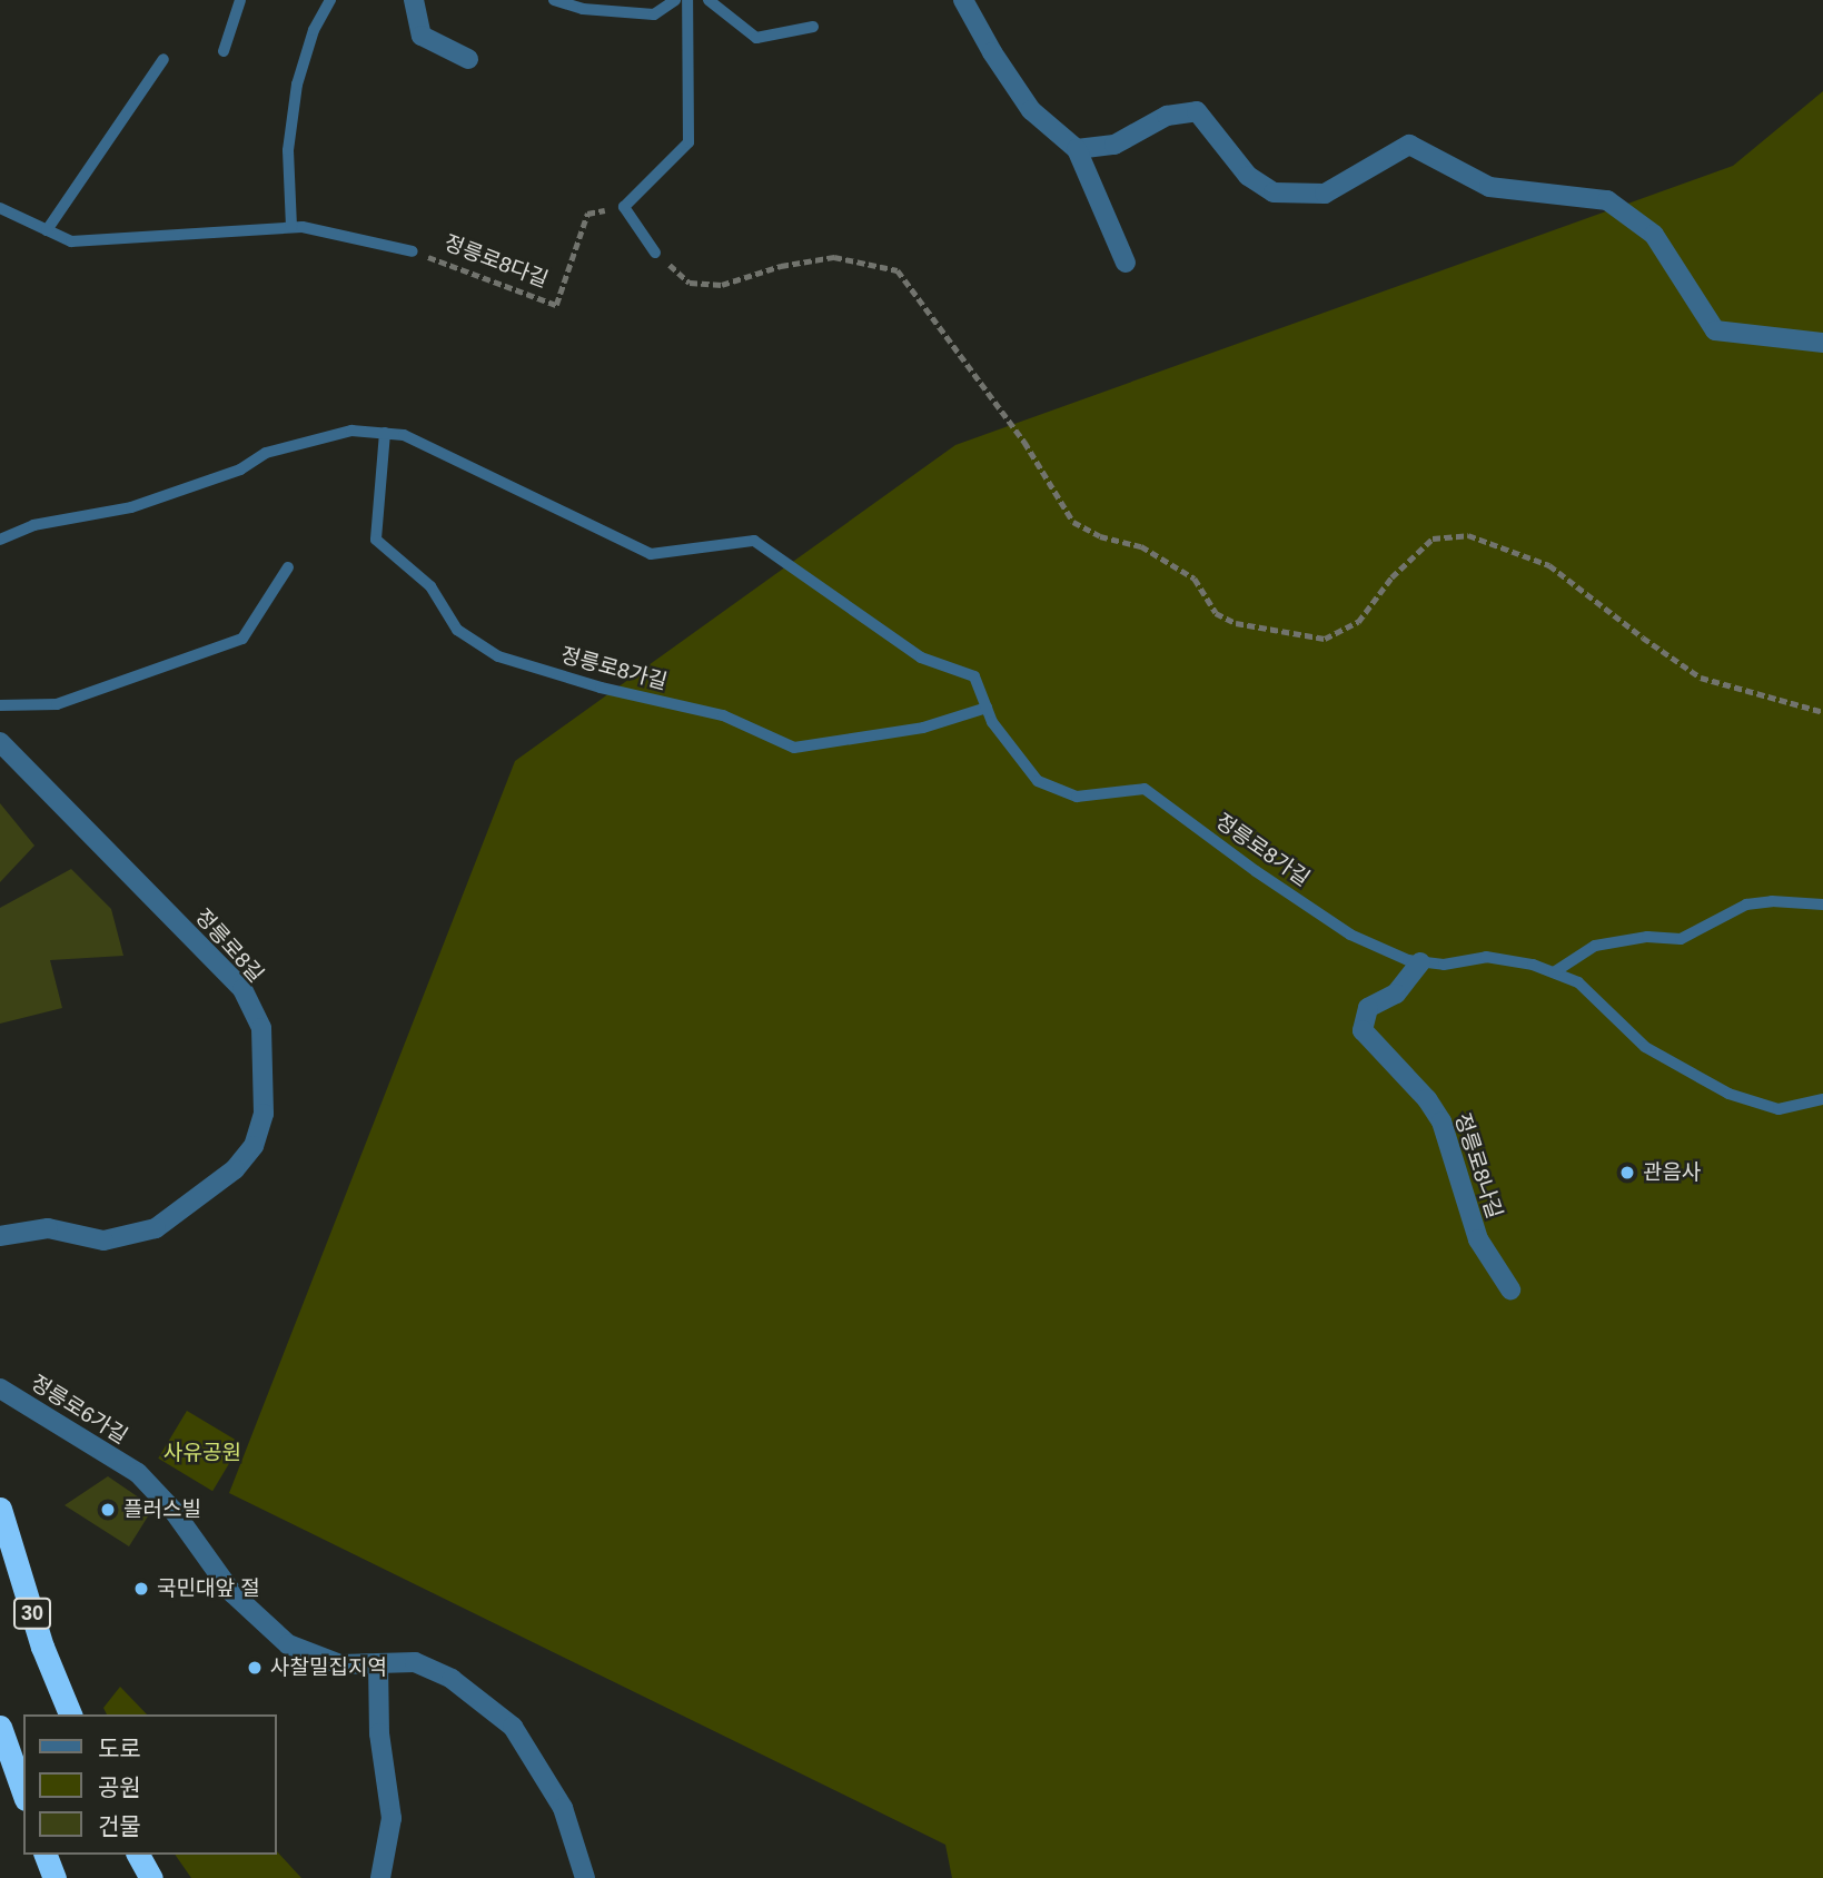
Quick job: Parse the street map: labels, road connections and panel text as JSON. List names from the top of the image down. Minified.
{"streets":{"highway":["30"],"street":["정릉로8길","정릉로8나길","정릉로6가길"],"lane":["정릉로8다길","정릉로8가길"]},"crossings":[["정릉로8가길","정릉로8나길"]],"parks":["사유공원"],"places":["관음사","플러스빌","국민대앞 절","사찰밀집지역"],"legend":["도로","공원","건물"]}
